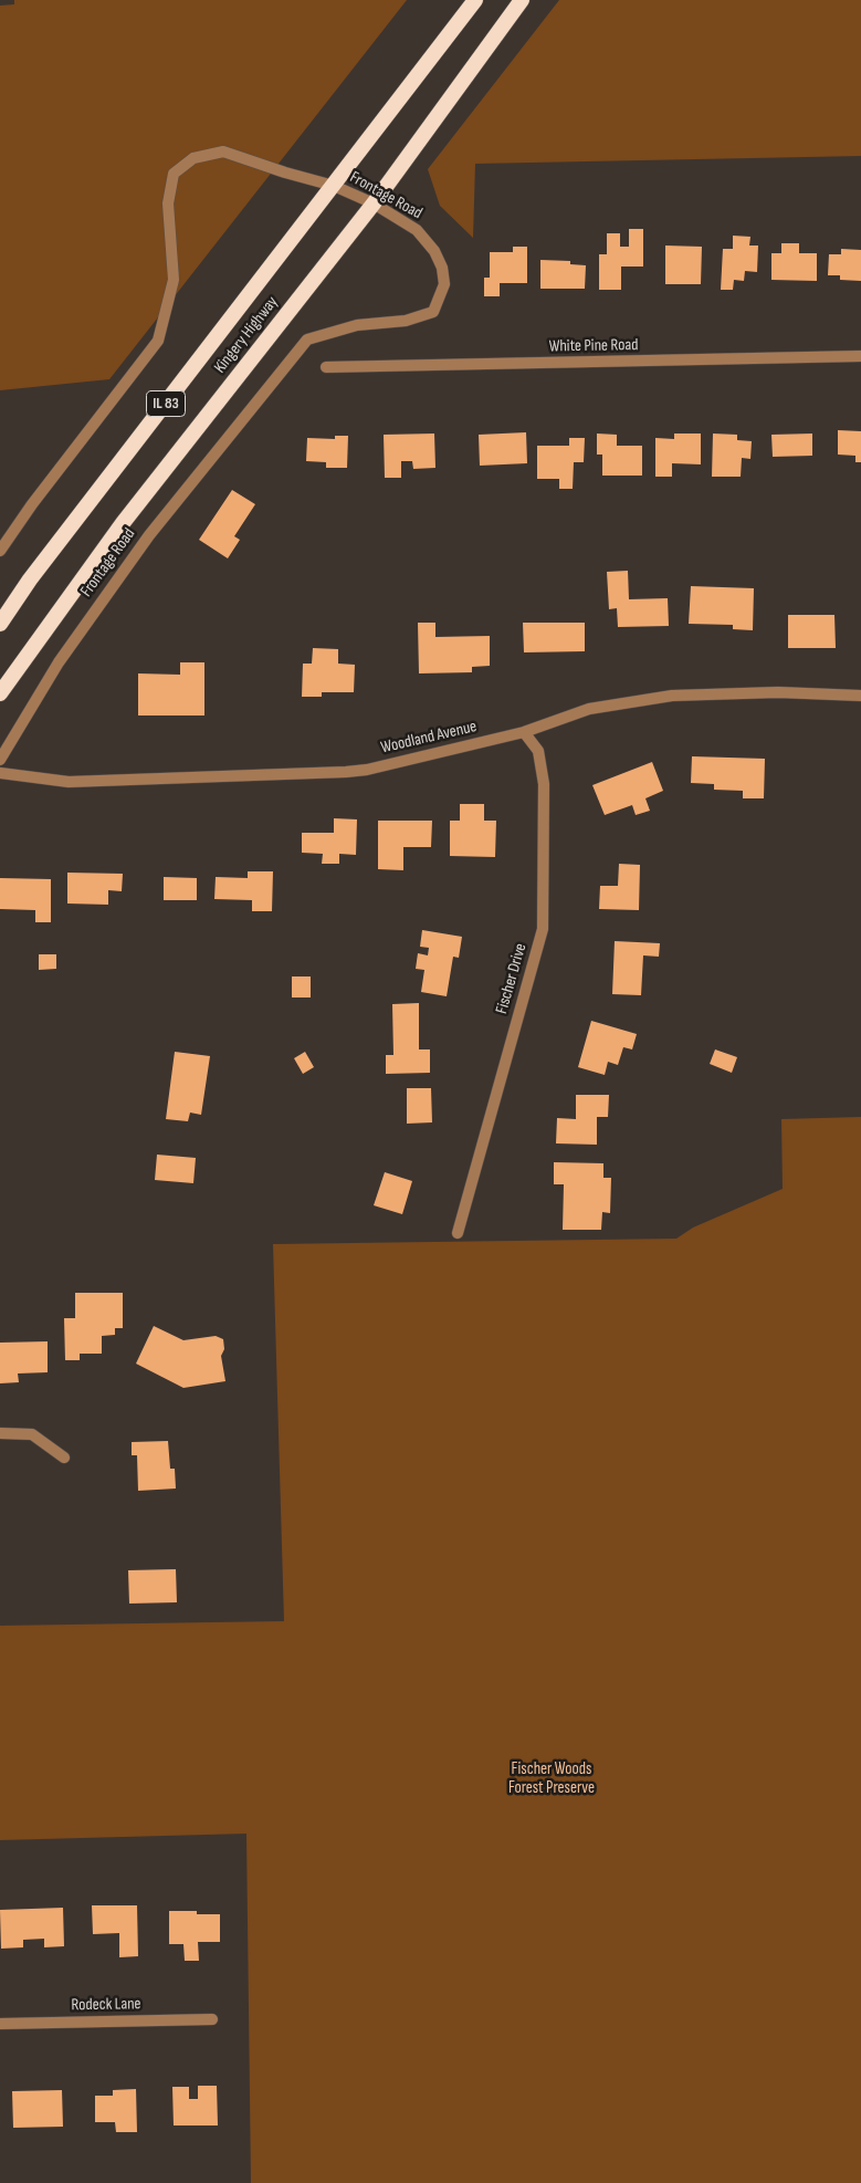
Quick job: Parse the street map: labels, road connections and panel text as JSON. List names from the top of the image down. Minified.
{"streets":{"highway":["Kingery Highway","IL 83"],"street":["Frontage Road","White Pine Road","Woodland Avenue","Fischer Drive","Rodeck Lane"]},"crossings":[["Frontage Road","Kingery Highway"],["Woodland Avenue","Fischer Drive"]],"parks":["Fischer Woods Forest Preserve"]}
